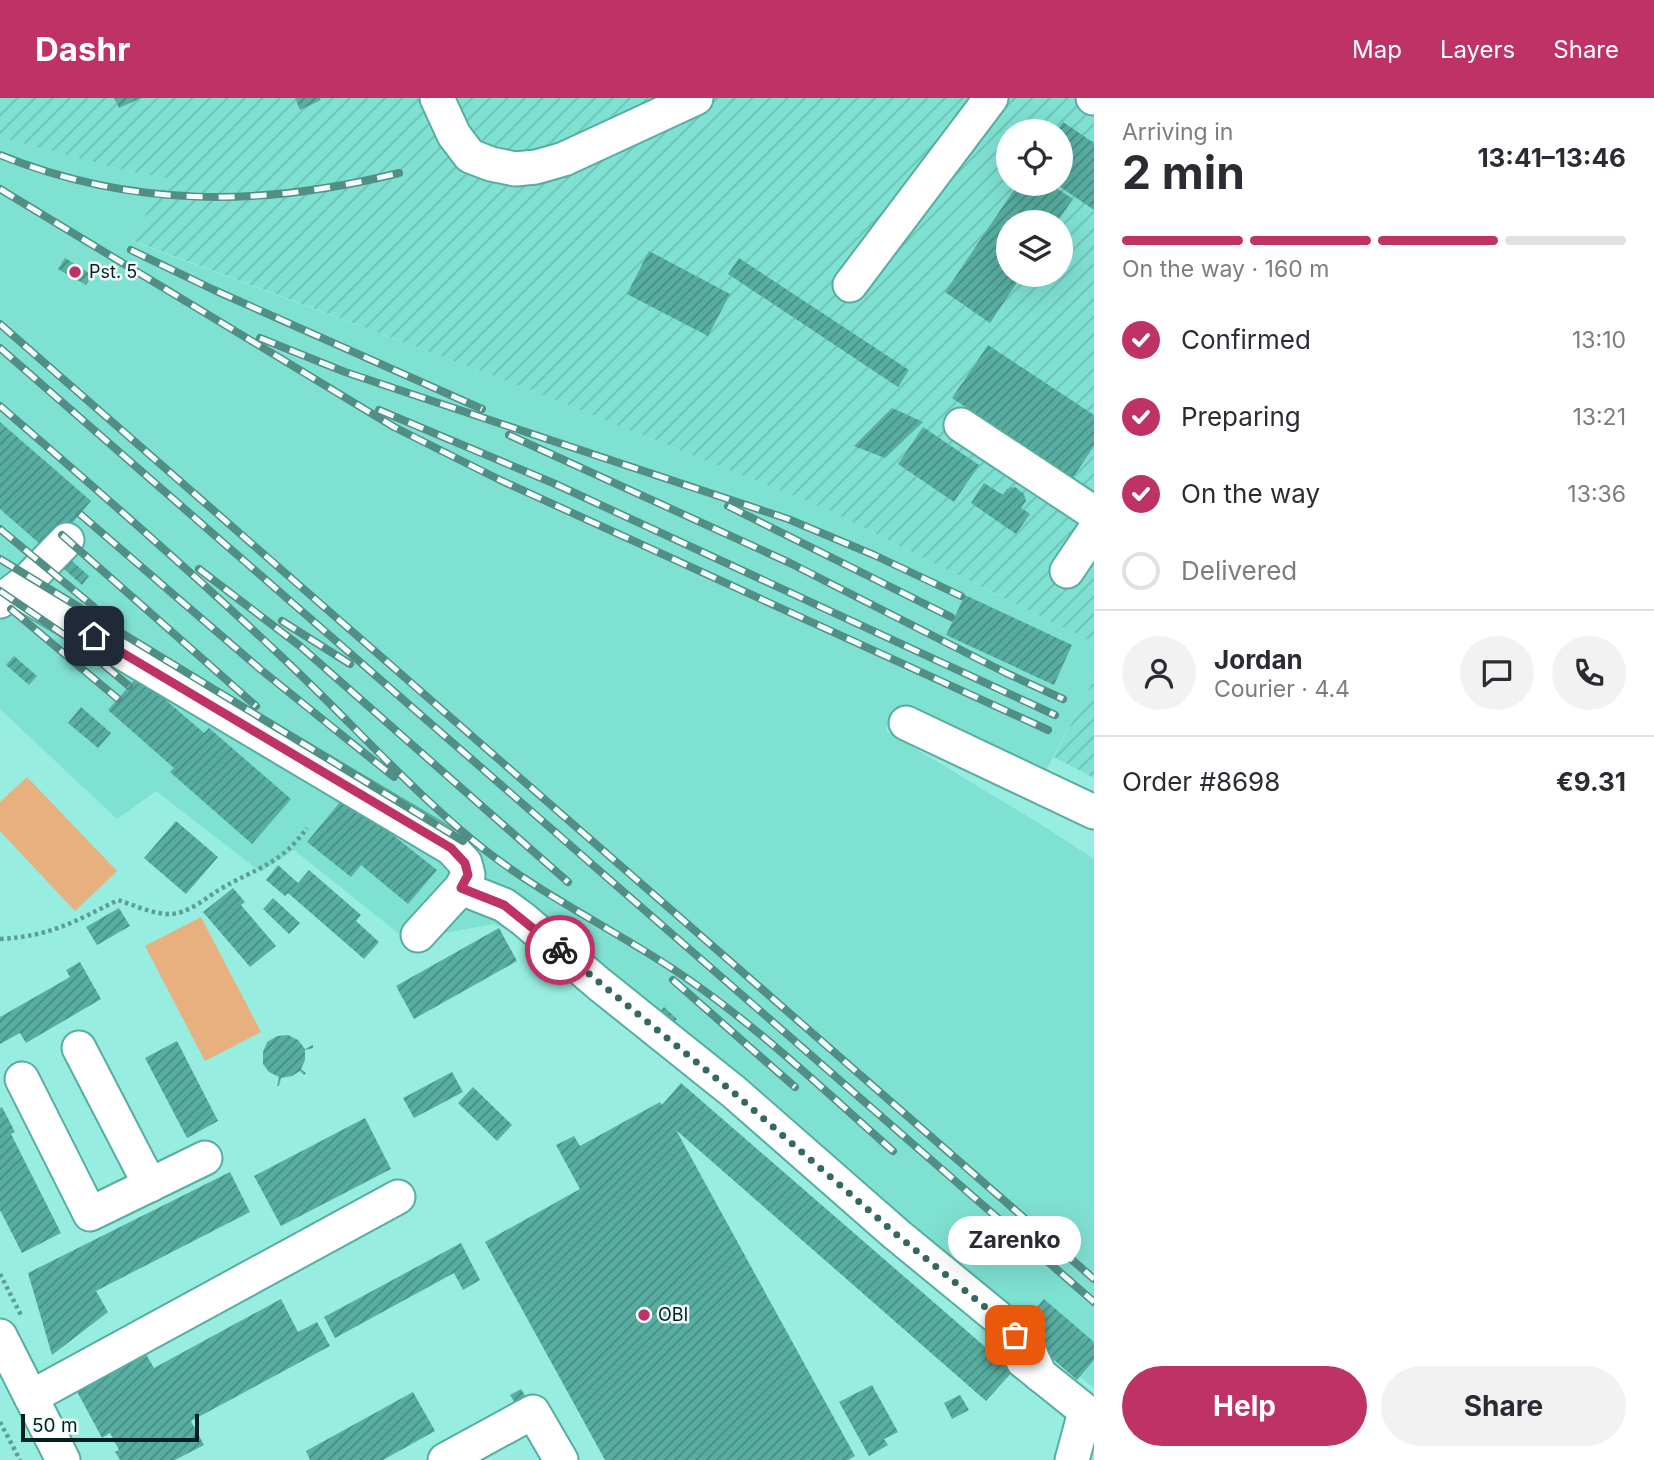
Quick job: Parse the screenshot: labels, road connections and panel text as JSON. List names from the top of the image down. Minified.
{"places":["Pst. 5","OBI","Zarenko"],"scale_bar":"50 m","page":{"header":"Dashr","nav":["Map","Layers","Share"],"heading":["2 min","Arriving in","13:41–13:46"],"panel":["Jordan","Courier · 4.4","Order #8698","€9.31"],"bar":"On the way · 160 m","list":[["Confirmed","13:10"],["Preparing","13:21"],["On the way","13:36"],"Delivered"],"bubble":"Zarenko","buttons":["Help","Share"],"scale":"50 m"}}
